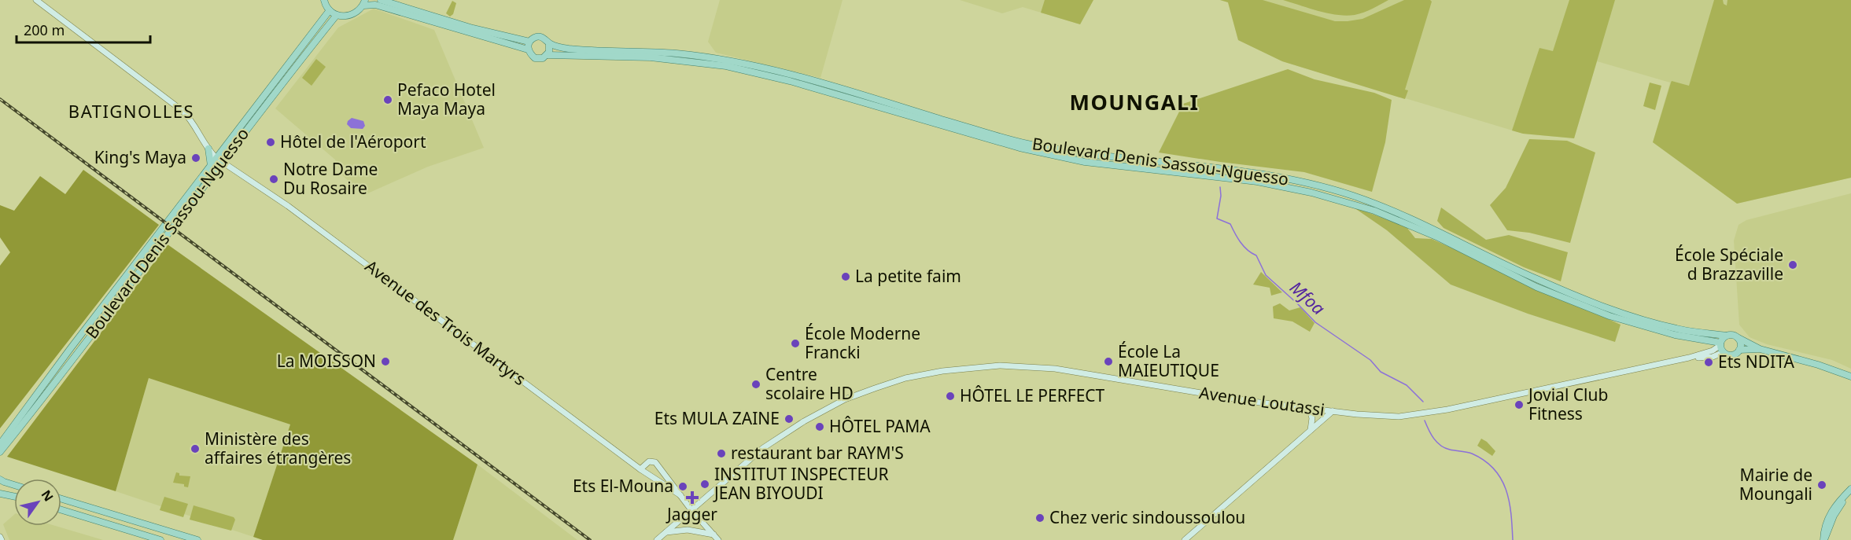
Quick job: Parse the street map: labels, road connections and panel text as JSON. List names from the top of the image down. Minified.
{"streets":{"main road":["Boulevard Denis Sassou-Nguesso","Avenue des Trois Martyrs","Avenue Loutassi"]},"crossings":[["Boulevard Denis Sassou-Nguesso","Avenue des Trois Martyrs"],["Boulevard Denis Sassou-Nguesso","Avenue Loutassi"],["Avenue des Trois Martyrs","Avenue Loutassi"]],"districts":["MOUNGALI","BATIGNOLLES"],"water":["Mfoa"],"places":{"other":["Pefaco Hotel Maya Maya","Hôtel de l'Aéroport","King's Maya","Notre Dame Du Rosaire","École Spéciale d Brazzaville","La petite faim","École Moderne Francki","La MOISSON","École La MAIEUTIQUE","Ets NDITA","Centre scolaire HD","HÔTEL LE PERFECT","Jovial Club Fitness","Ets MULA ZAINE","HÔTEL PAMA","Ministère des affaires étrangères","restaurant bar RAYM'S","INSTITUT INSPECTEUR JEAN BIYOUDI","Mairie de Moungali","Ets El-Mouna","Chez veric sindoussoulou"],"health":["Jagger"]},"scale_bar":"200 m","north":"top right"}
